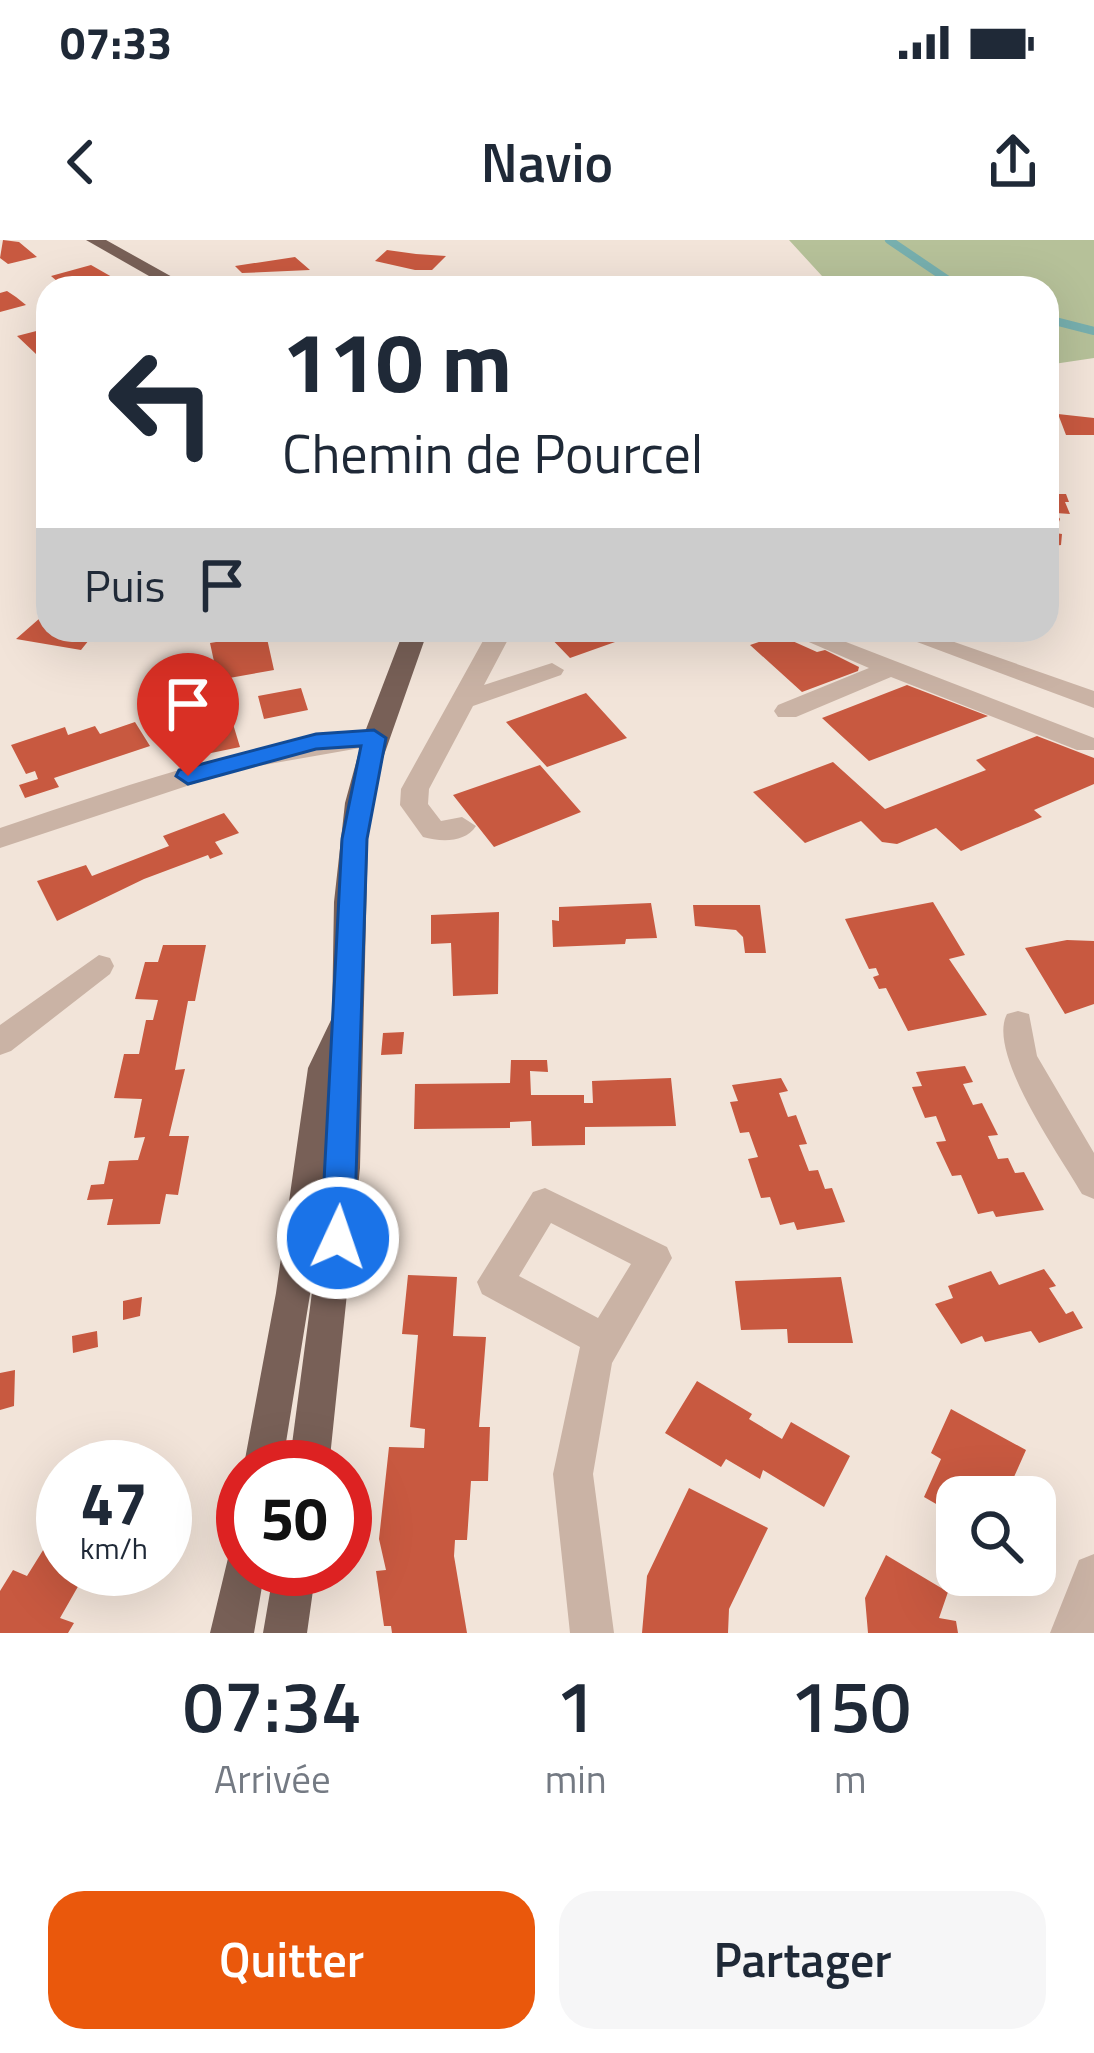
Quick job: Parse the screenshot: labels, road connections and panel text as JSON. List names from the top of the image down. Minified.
{"page":{"status":"07:33","header":"Navio","turn":["110 m","Chemin de Pourcel"],"then":"Puis","speed":"47 km/h","limit":"50","eta":["07:34","Arrivée","1","min","150","m"],"buttons":["Quitter","Partager"]}}
